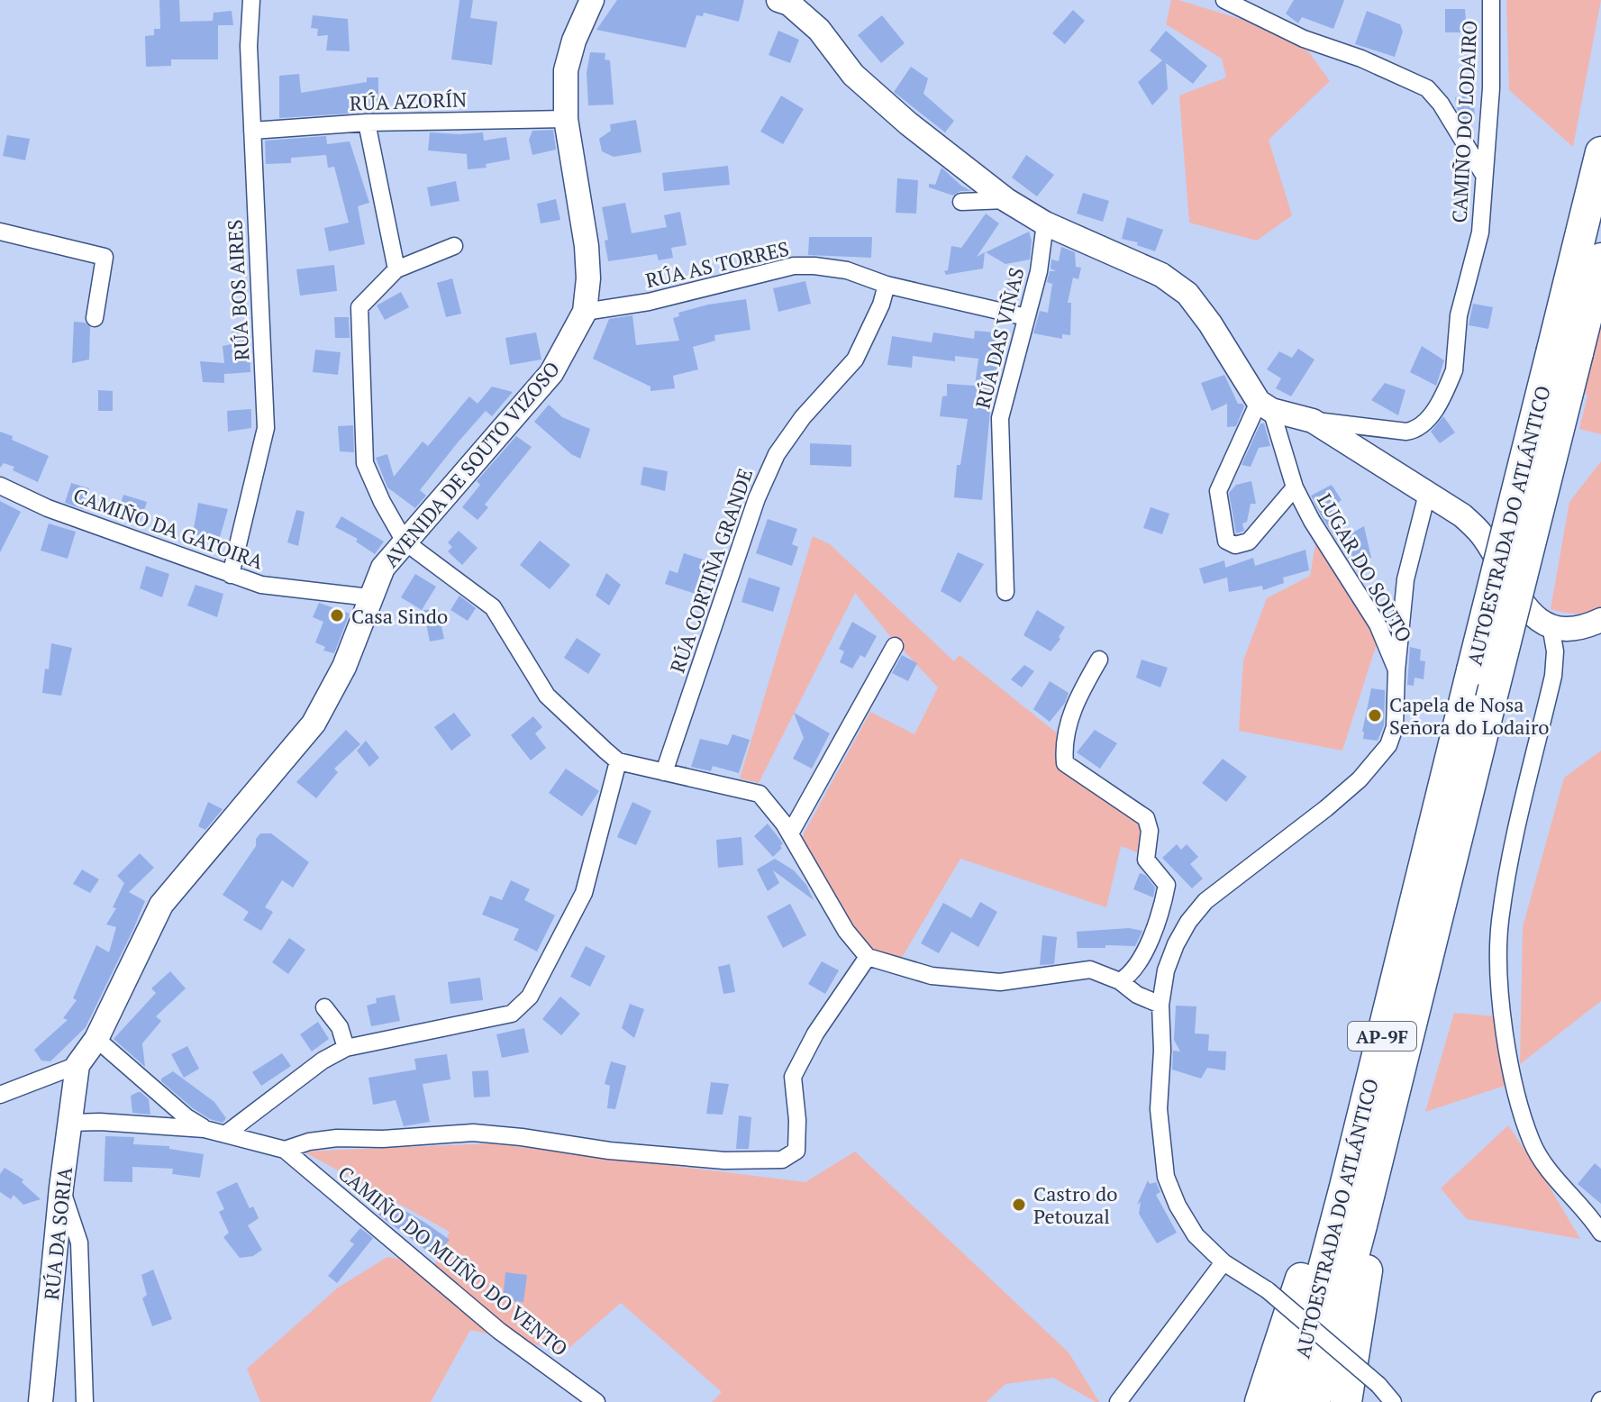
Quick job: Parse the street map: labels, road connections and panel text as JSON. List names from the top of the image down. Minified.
{"streets":{"highway":["AUTOESTRADA DO ATLÁNTICO","AP-9F"],"street":["RÚA AZORÍN","CAMIÑO DO LODAIRO","RÚA AS TORRES","RÚA BOS AIRES","RÚA DAS VIÑAS","AVENIDA DE SOUTO VIZOSO","CAMIÑO DA GATOIRA","LUGAR DO SOUTO","RÚA CORTIÑA GRANDE","RÚA DA SORIA","CAMIÑO DO MUÍÑO DO VENTO"]},"crossings":[["RÚA AZORÍN","RÚA BOS AIRES"],["RÚA AZORÍN","AVENIDA DE SOUTO VIZOSO"],["RÚA AS TORRES","RÚA DAS VIÑAS"],["RÚA AS TORRES","AVENIDA DE SOUTO VIZOSO"],["RÚA AS TORRES","RÚA CORTIÑA GRANDE"],["RÚA BOS AIRES","CAMIÑO DA GATOIRA"],["AVENIDA DE SOUTO VIZOSO","CAMIÑO DA GATOIRA"],["AVENIDA DE SOUTO VIZOSO","RÚA DA SORIA"]],"places":["Casa Sindo","Capela de Nosa Señora do Lodairo","Castro do Petouzal"]}
